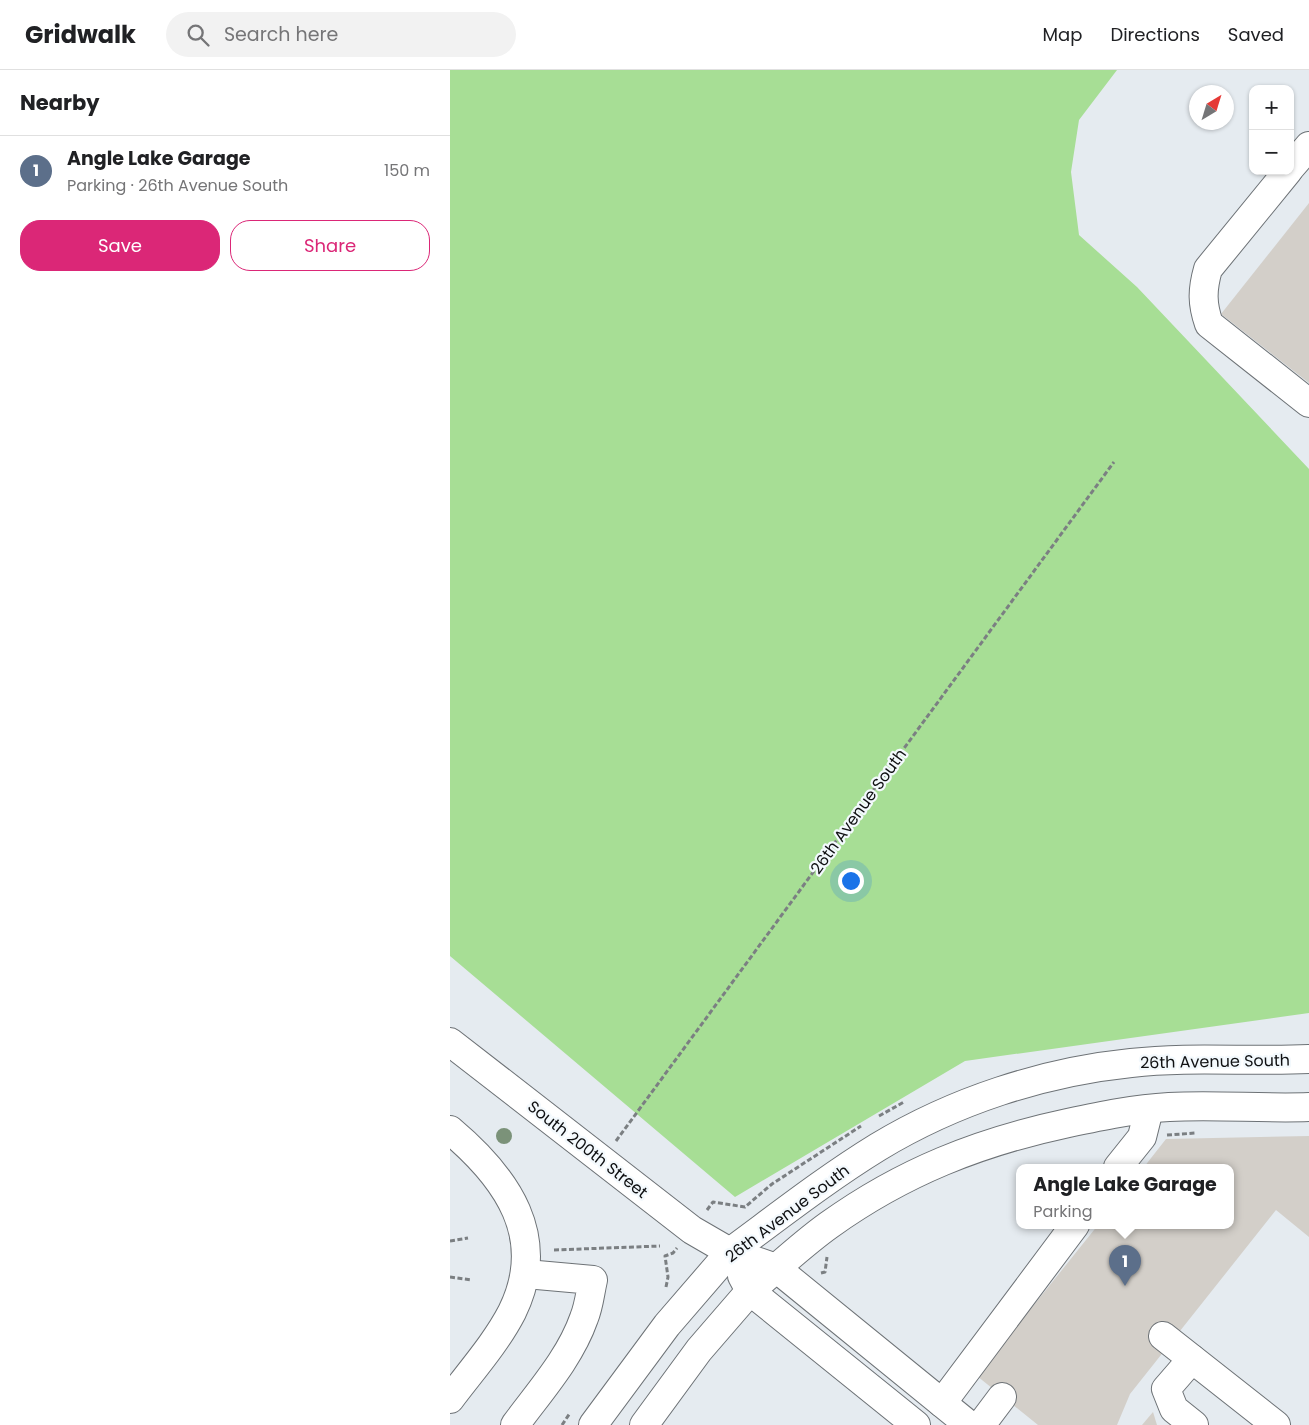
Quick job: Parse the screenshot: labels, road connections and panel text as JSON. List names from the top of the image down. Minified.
{"streets":{"main road":["26th Avenue South","South 200th Street"]},"crossings":[["26th Avenue South","South 200th Street"]],"north":"top right","page":{"header":"Gridwalk","search":"Search here","nav":["Map","Directions","Saved"],"heading":"Nearby","map_buttons":["+","−"],"list":[{"mark":"1","name":"Angle Lake Garage","note":"Parking · 26th Avenue South","value":"150 m"}],"buttons":["Save","Share"],"popup":["Angle Lake Garage","Parking"],"pins":"1"}}
